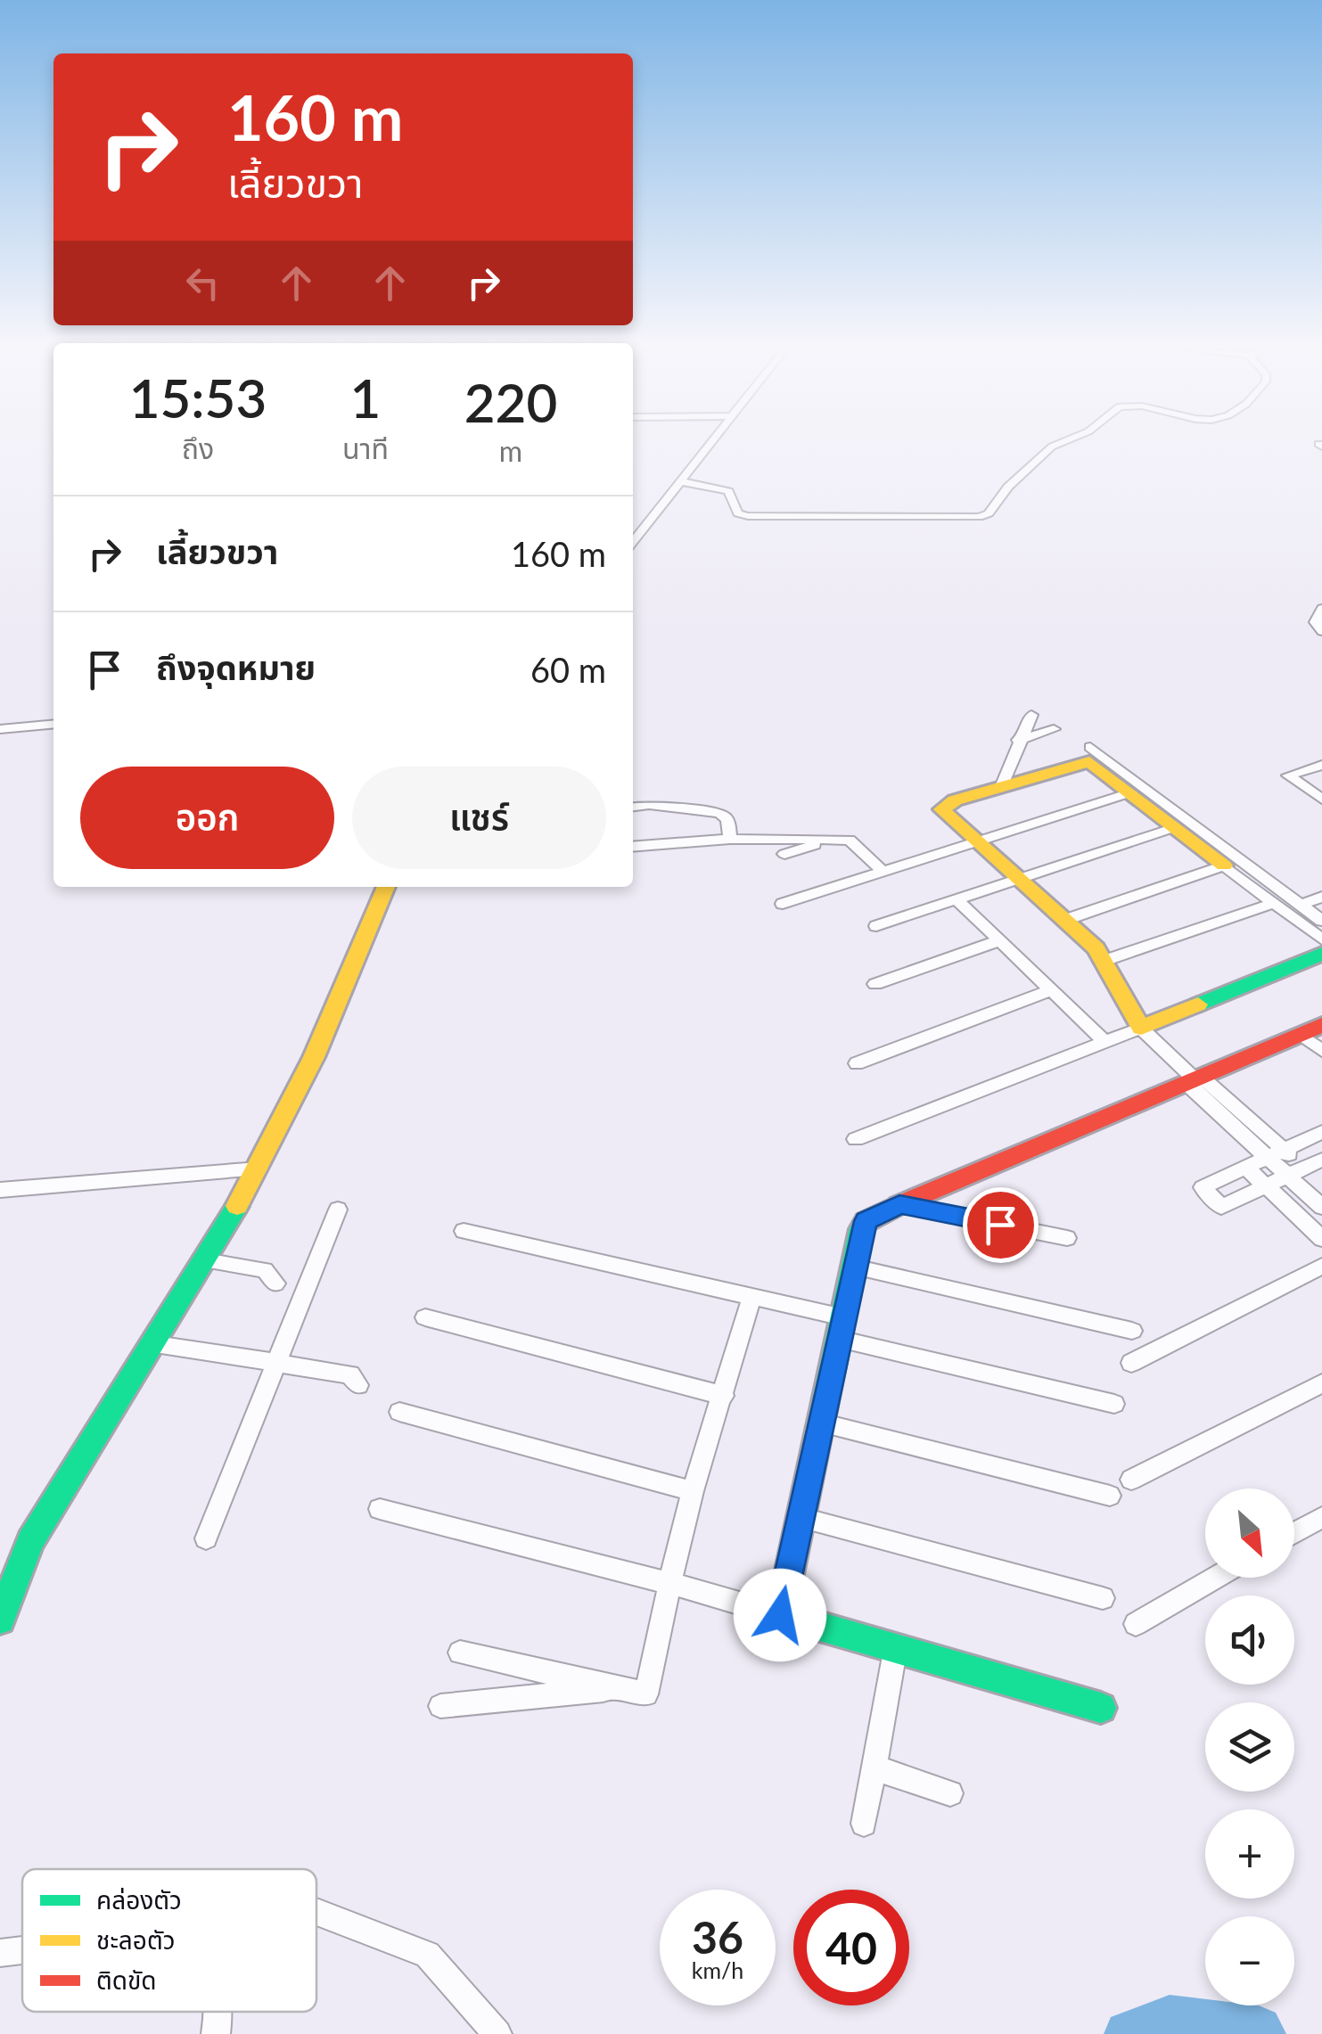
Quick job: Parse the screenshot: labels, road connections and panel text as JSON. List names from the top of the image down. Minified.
{"legend":["คล่องตัว","ชะลอตัว","ติดขัด"],"north":"bottom right","page":{"turn":["160 m","เลี้ยวขวา"],"eta":["15:53","ถึง","1","นาที","220","m"],"list":[{"name":"เลี้ยวขวา","value":"160 m"},{"name":"ถึงจุดหมาย","value":"60 m"}],"buttons":["ออก","แชร์"],"map_buttons":["+","−"],"speed":"36 km/h","limit":"40"}}
